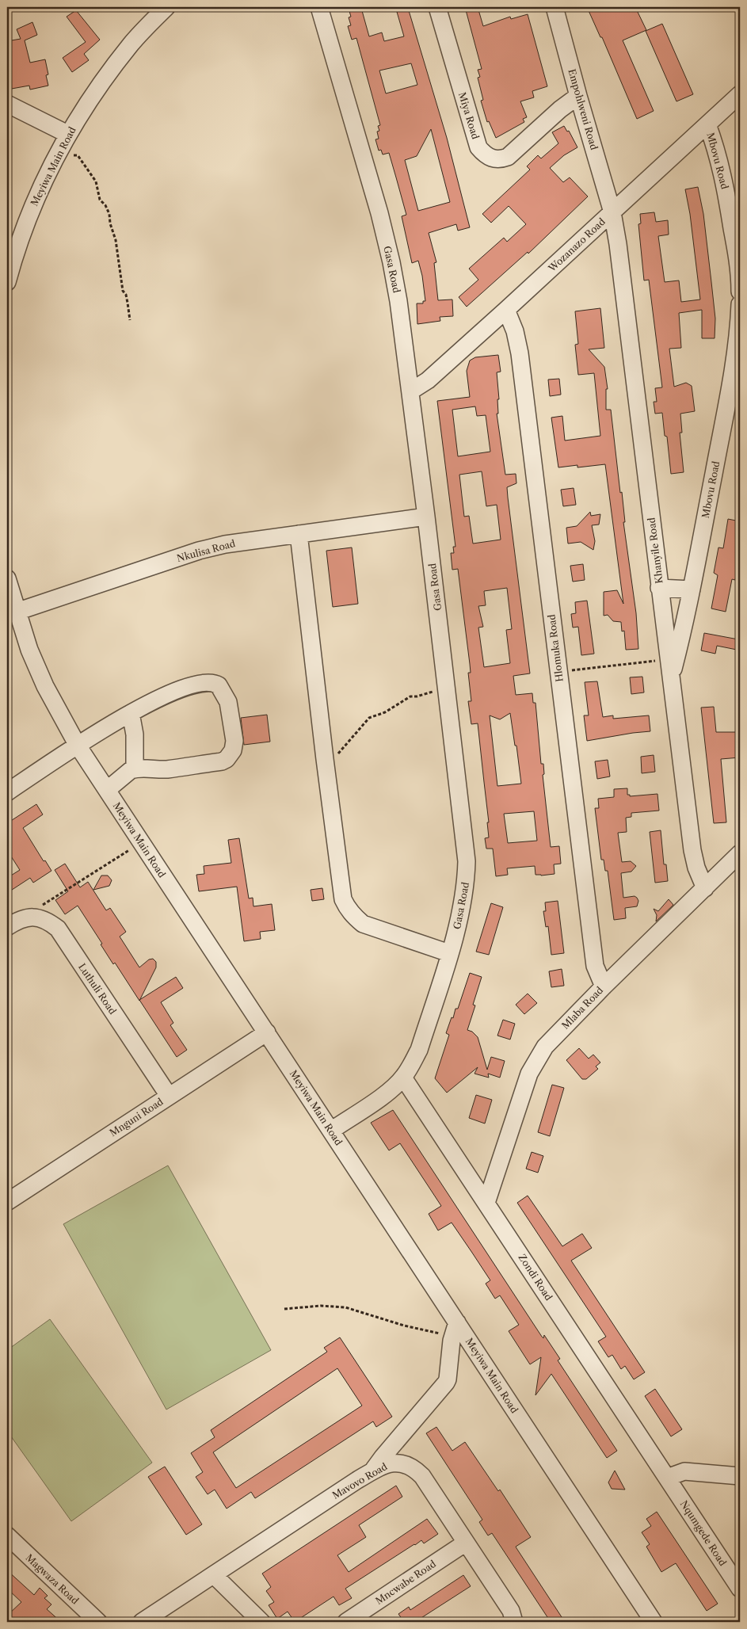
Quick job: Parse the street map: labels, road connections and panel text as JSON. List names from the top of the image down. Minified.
{"streets":{"street":["Empohlweni Road","Miya Road","Mbovu Road","Meyiwa Main Road","Wozanazo Road","Gasa Road","Nkulisa Road","Khanyile Road","Hlomuka Road","Luthuli Road","Mlaba Road","Mnguni Road","Zondi Road","Mavovo Road","Nqumgede Road","Magwaza Road","Mncwabe Road"]},"crossings":[["Empohlweni Road","Miya Road"],["Empohlweni Road","Wozanazo Road"],["Empohlweni Road","Khanyile Road"],["Mbovu Road","Wozanazo Road"],["Mbovu Road","Khanyile Road"],["Meyiwa Main Road","Gasa Road"],["Meyiwa Main Road","Nkulisa Road"],["Meyiwa Main Road","Mnguni Road"],["Wozanazo Road","Gasa Road"],["Wozanazo Road","Khanyile Road"],["Wozanazo Road","Hlomuka Road"],["Gasa Road","Nkulisa Road"],["Gasa Road","Zondi Road"],["Khanyile Road","Mlaba Road"],["Hlomuka Road","Mlaba Road"],["Luthuli Road","Mnguni Road"],["Mlaba Road","Zondi Road"],["Zondi Road","Nqumgede Road"],["Mavovo Road","Mncwabe Road"]]}
